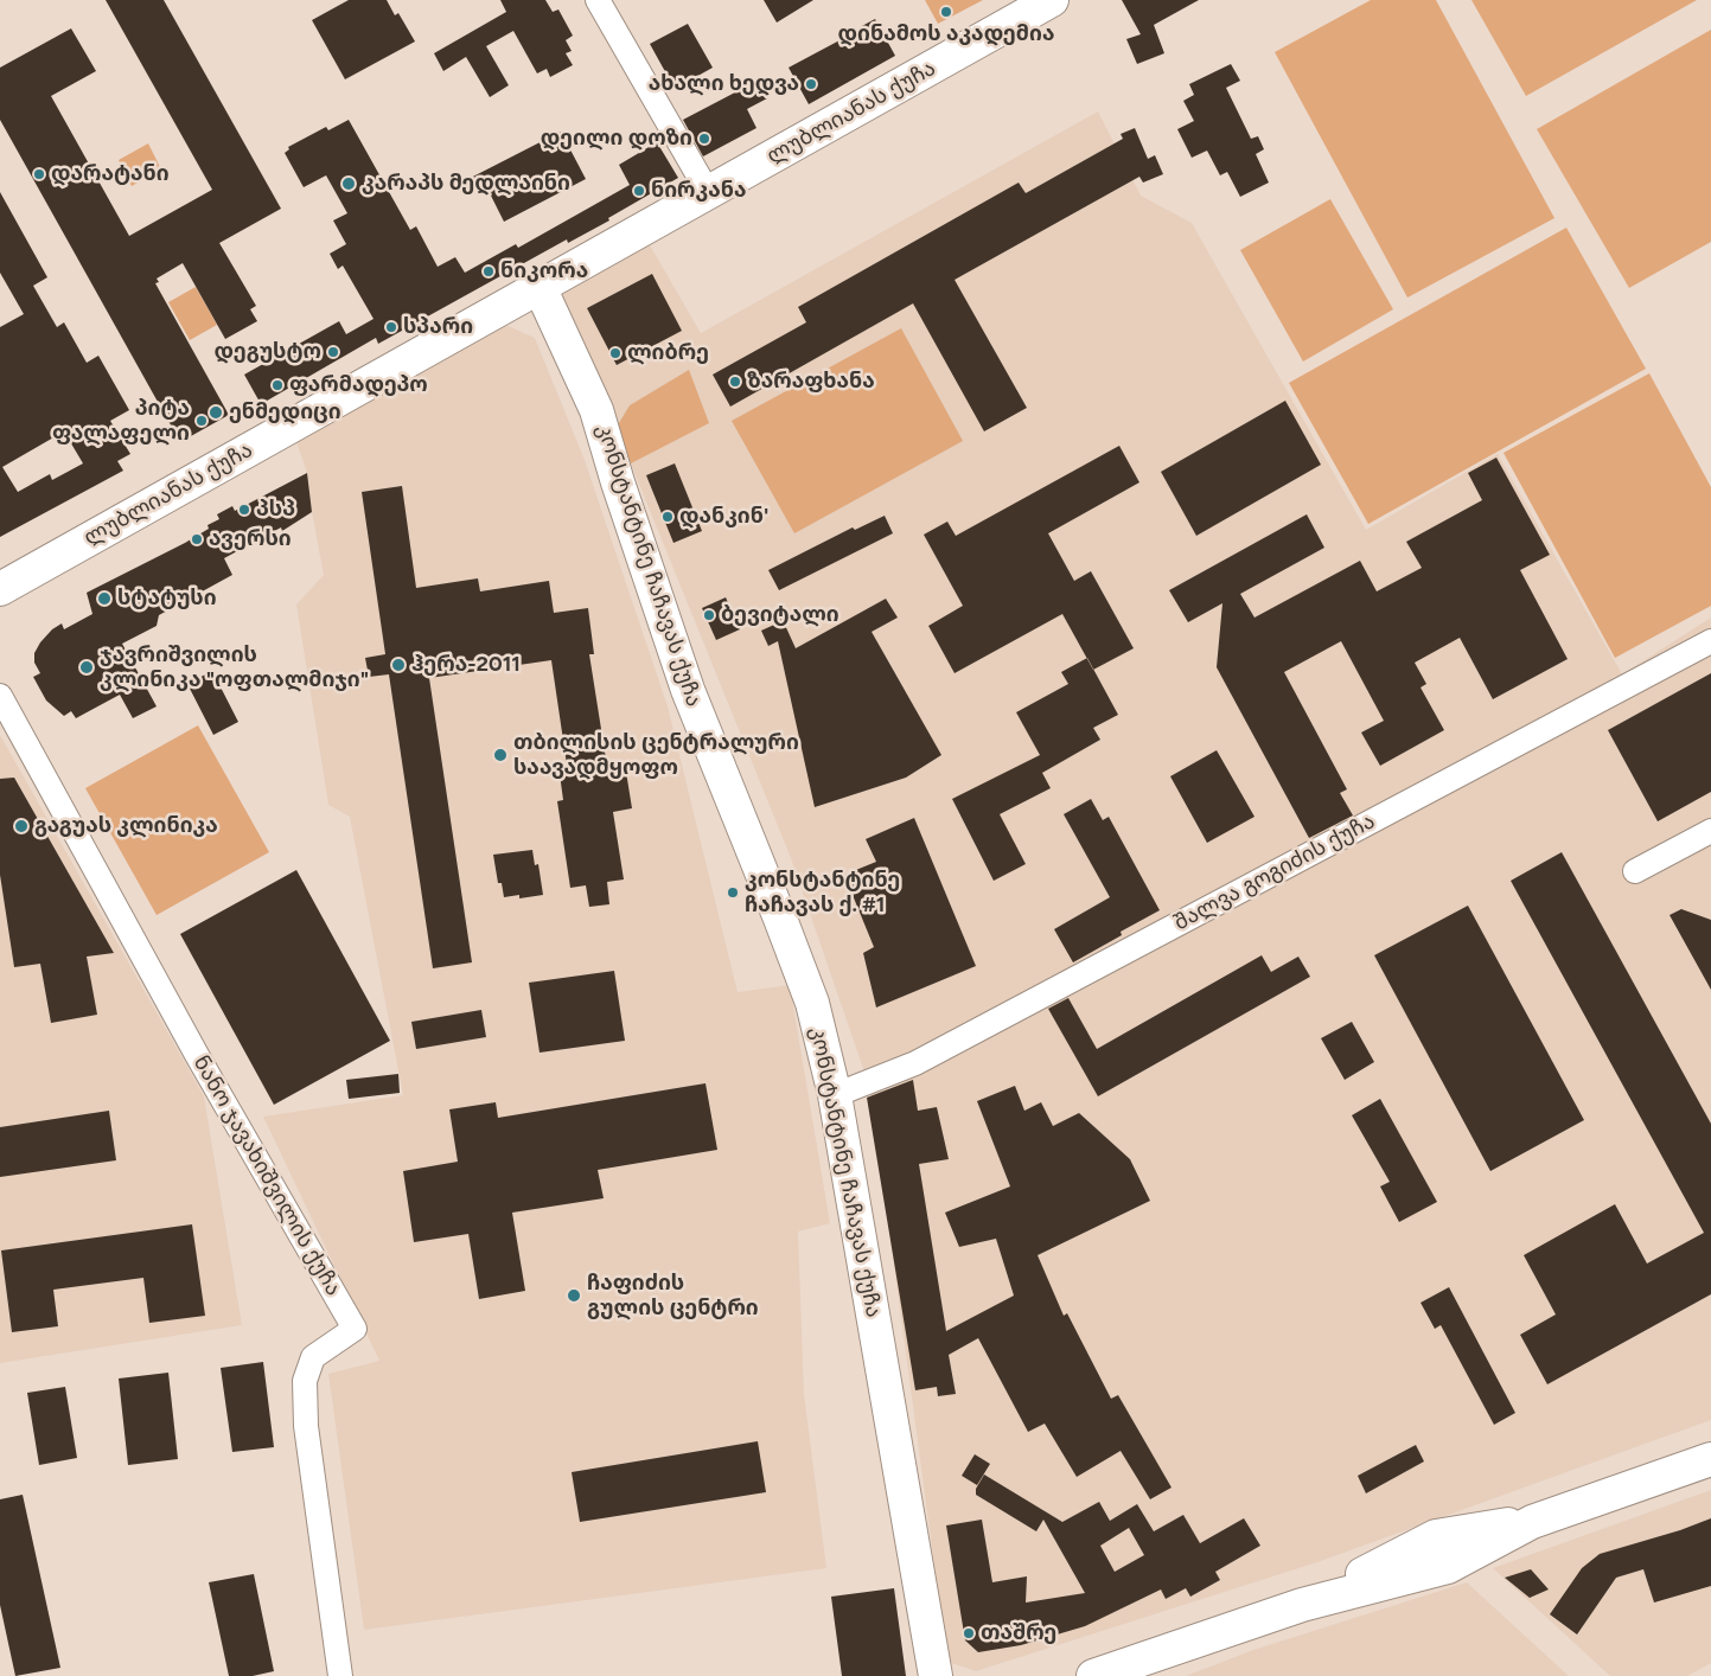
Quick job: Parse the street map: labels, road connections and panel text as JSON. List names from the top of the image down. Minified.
{"streets":{"street":["ლუბლიანას ქუჩა","კონსტანტინე ჩაჩავას ქუჩა","შალვა გოგიძის ქუჩა","ნანო ჯავახიშვილის ქუჩა"]},"crossings":[["ლუბლიანას ქუჩა","კონსტანტინე ჩაჩავას ქუჩა"],["კონსტანტინე ჩაჩავას ქუჩა","შალვა გოგიძის ქუჩა"]],"places":["დინამოს აკადემია","ახალი ხედვა","დეილი დოზი","დარატანი","კარაპს მედლაინი","ნირკანა","ნიკორა","სპარი","დეგუსტო","ლიბრე","ზარაფხანა","ფარმადეპო","ენმედიცი","პიტა ფალაფელი","პსპ","დანკინ'","ავერსი","სტატუსი","ბევიტალი","ჰერა-2011","ჯავრიშვილის კლინიკა \"ოფთალმიჯი\"","თბილისის ცენტრალური საავადმყოფო","გაგუას კლინიკა","კონსტანტინე ჩაჩავას ქ. #1","ჩაფიძის გულის ცენტრი","თაშრე"]}
